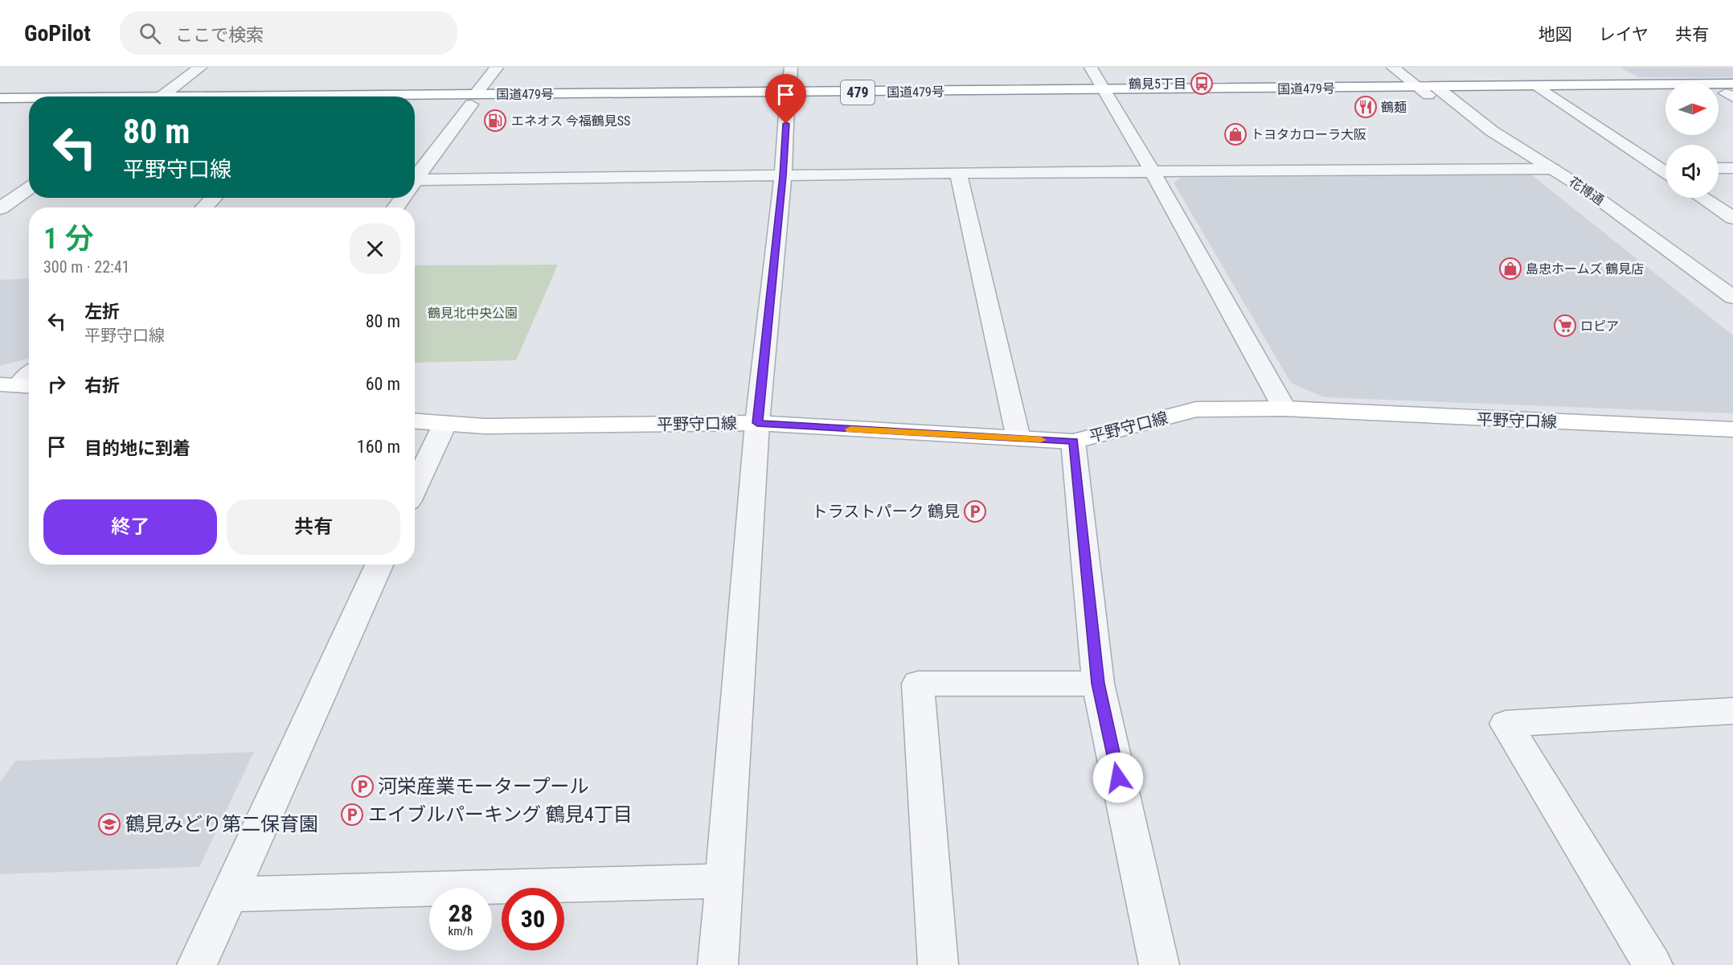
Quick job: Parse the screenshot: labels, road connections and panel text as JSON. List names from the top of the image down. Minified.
{"streets":{"main road":["国道479号","479","平野守口線"],"street":["花博通"]},"crossings":[["国道479号","花博通"]],"parks":["鶴見北中央公園"],"places":{"bus stop":["鶴見5丁目"],"restaurant":["鶴麺"],"fuel station":["エネオス 今福鶴見SS"],"shop":["トヨタカローラ大阪","島忠ホームズ 鶴見店"],"supermarket":["ロピア"],"parking":["トラストパーク 鶴見","河栄産業モータープール","エイブルパーキング 鶴見4丁目"],"school or university":["鶴見みどり第二保育園"]},"north":"right","page":{"header":"GoPilot","search":"ここで検索","nav":["地図","レイヤ","共有"],"turn":["80 m","平野守口線"],"heading":["1 分","300 m · 22:41"],"list":[{"name":"左折","note":"平野守口線","value":"80 m"},{"name":"右折","value":"60 m"},{"name":"目的地に到着","value":"160 m"}],"buttons":["終了","共有"],"speed":"28 km/h","limit":"30"}}
